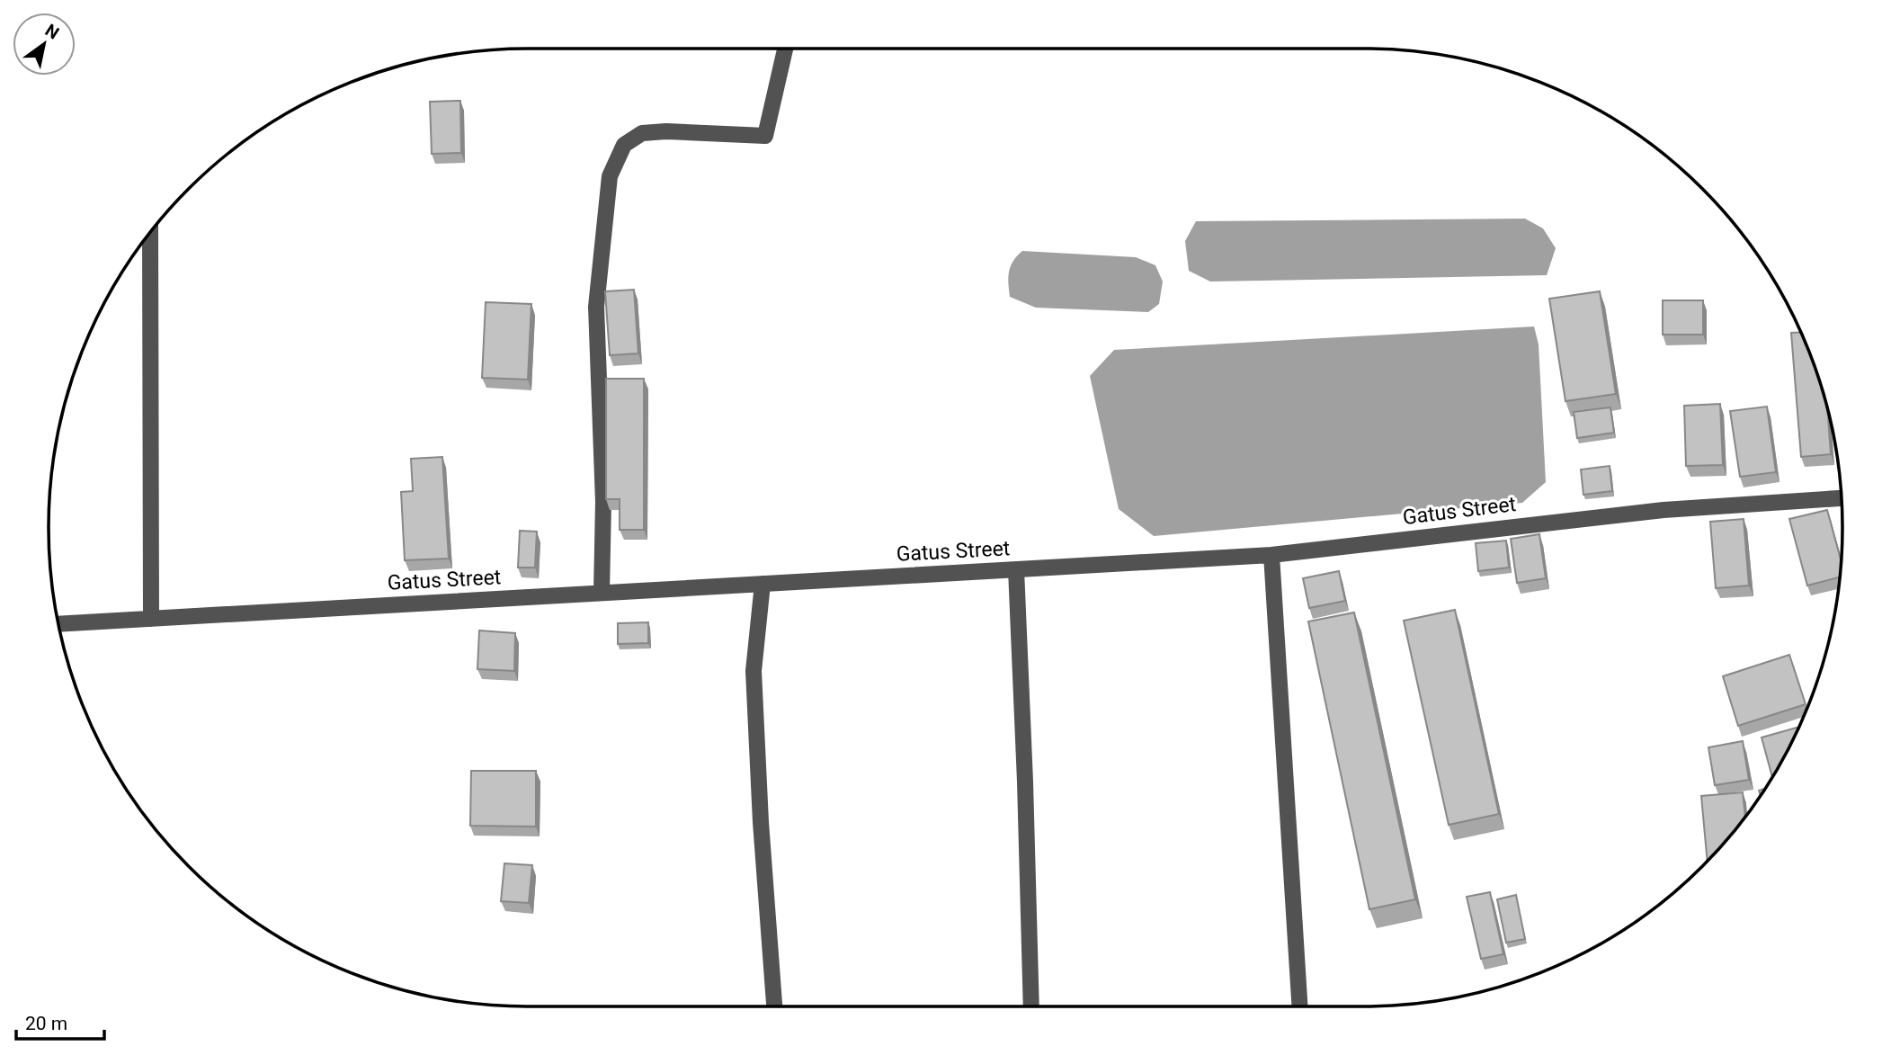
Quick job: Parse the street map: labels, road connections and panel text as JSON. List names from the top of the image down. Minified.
{"streets":{"street":["Gatus Street"]},"scale_bar":"20 m","north":"top right"}
